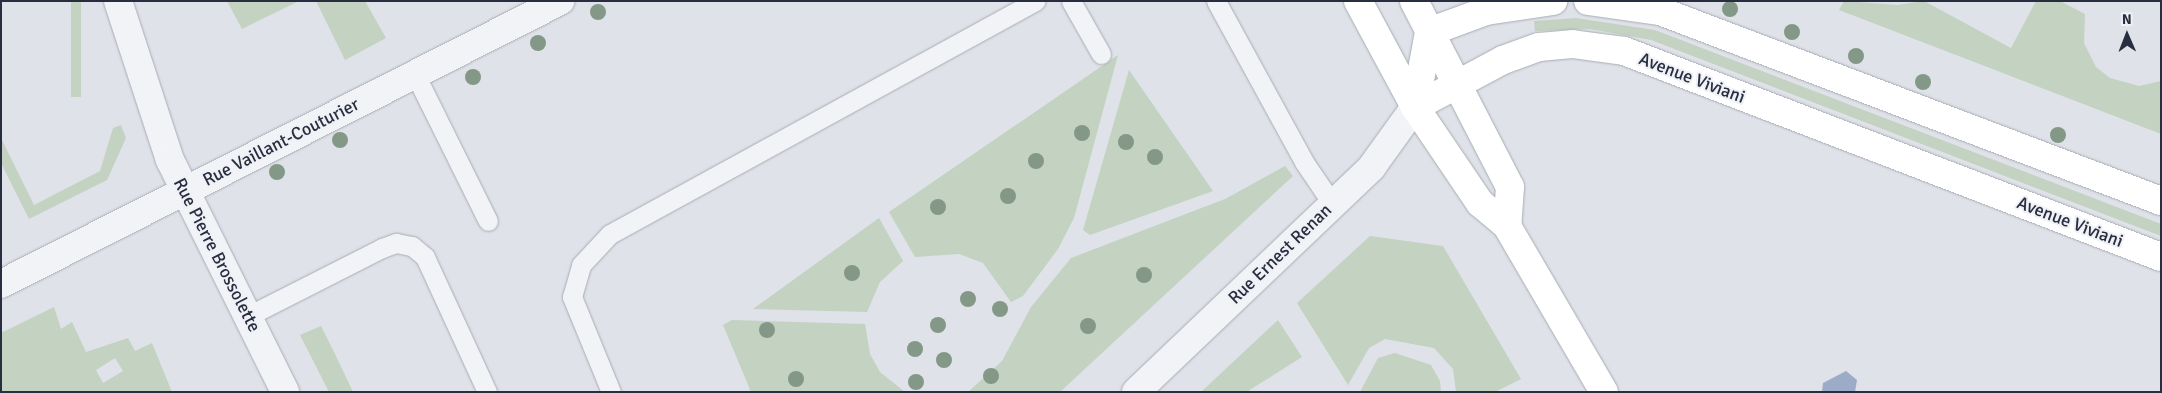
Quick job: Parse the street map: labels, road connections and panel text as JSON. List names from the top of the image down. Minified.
{"streets":{"street":["Avenue Viviani","Rue Vaillant-Couturier","Rue Ernest Renan","Rue Pierre Brossolette"]},"crossings":[["Avenue Viviani","Rue Ernest Renan"],["Rue Vaillant-Couturier","Rue Pierre Brossolette"]],"north":"top"}
